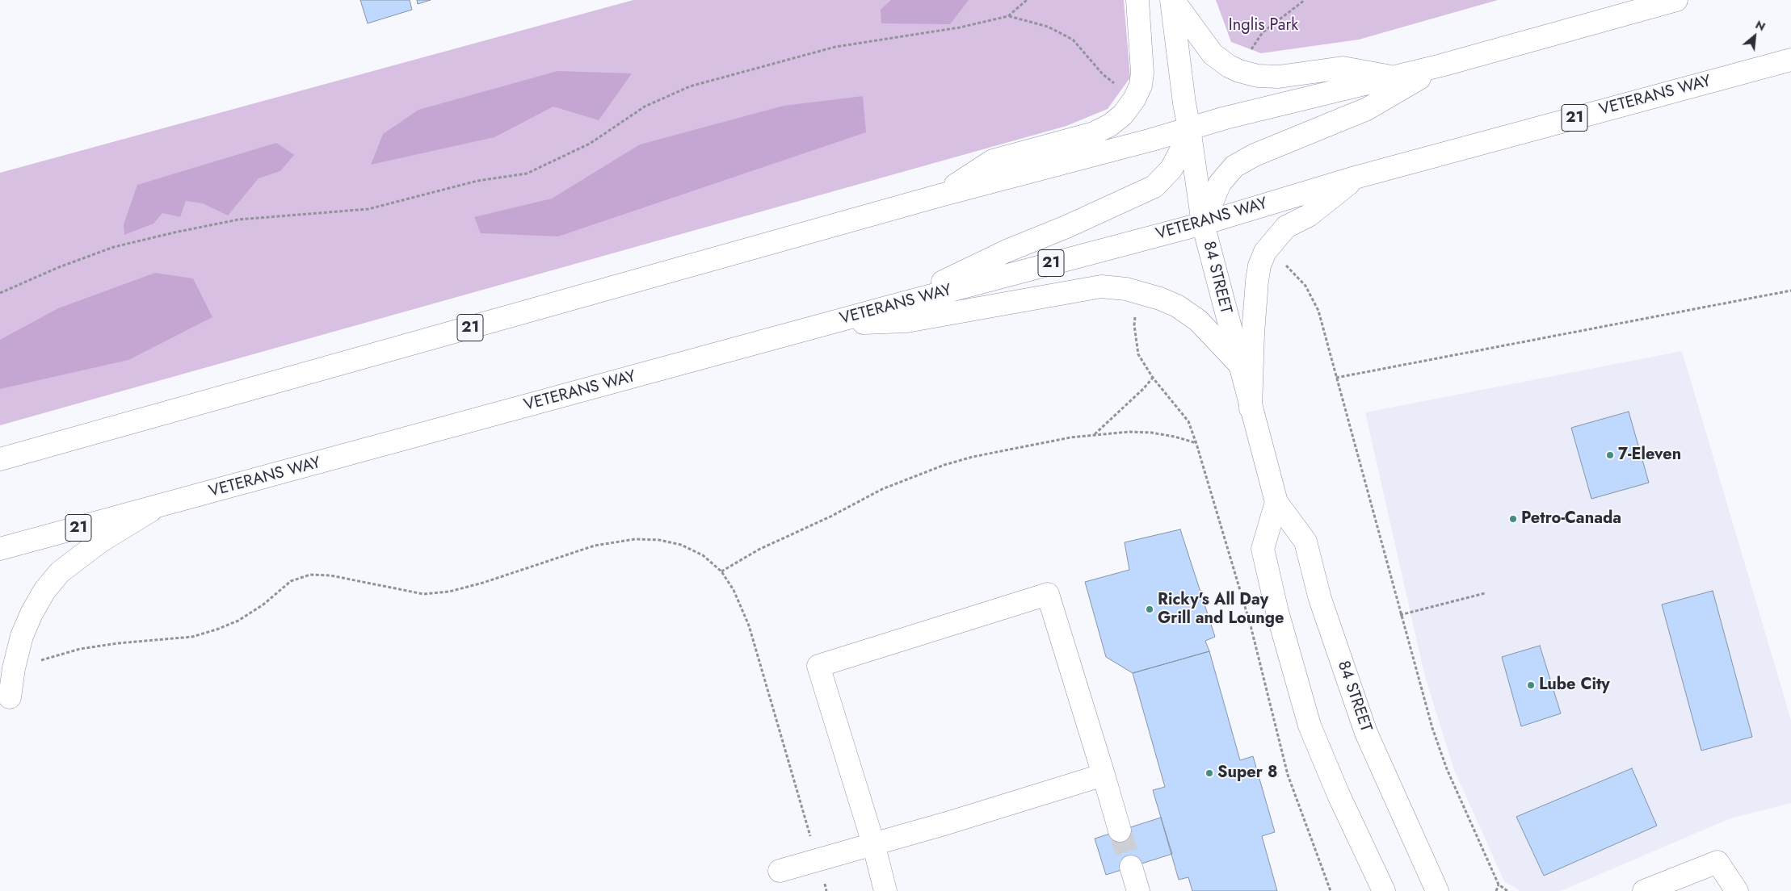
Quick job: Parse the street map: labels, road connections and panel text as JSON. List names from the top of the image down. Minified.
{"streets":{"main road":["VETERANS WAY","21","84 STREET"]},"crossings":[["VETERANS WAY","84 STREET"],["21","84 STREET"]],"parks":["Inglis Park"],"places":["7-Eleven","Petro-Canada","Ricky's All Day Grill and Lounge","Lube City","Super 8"],"north":"top right"}
